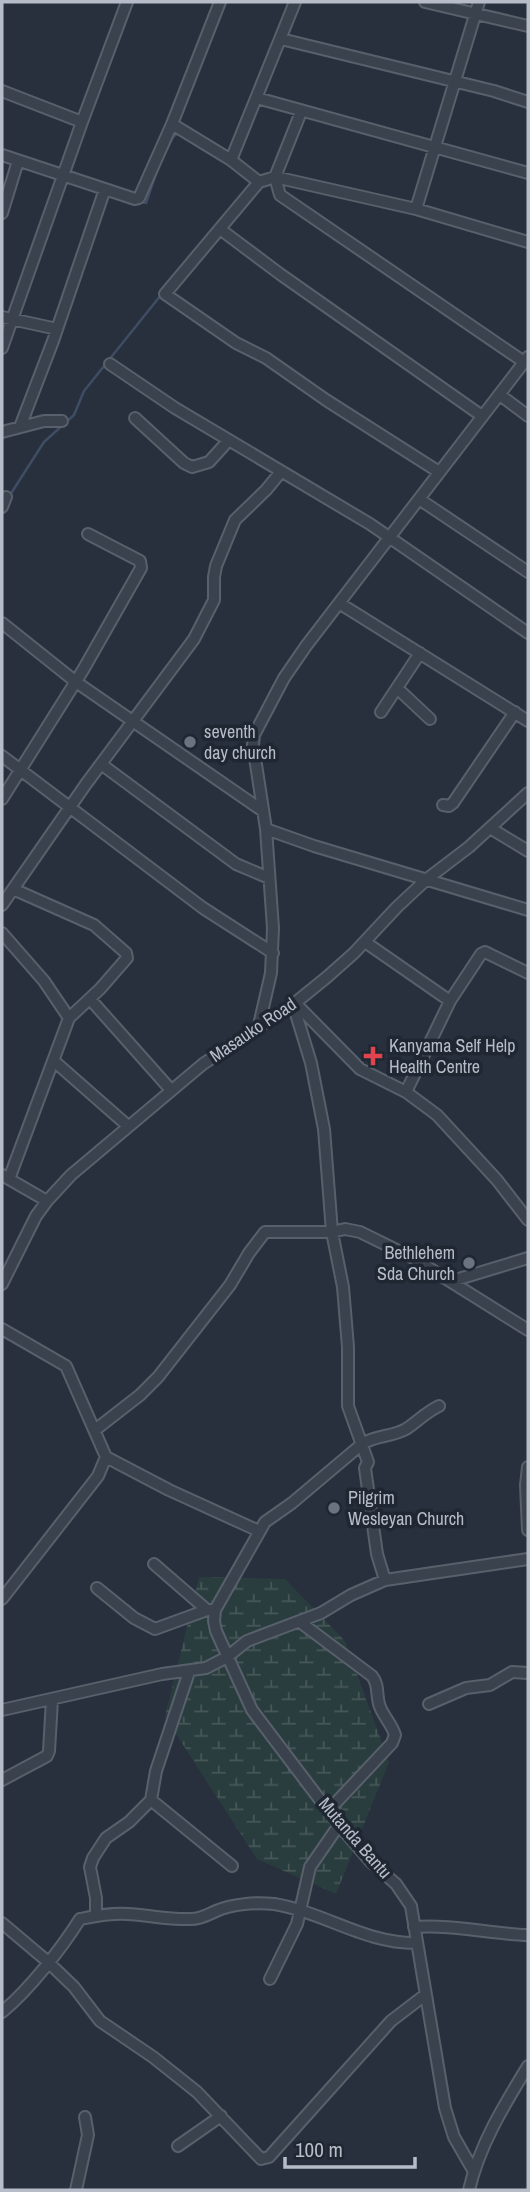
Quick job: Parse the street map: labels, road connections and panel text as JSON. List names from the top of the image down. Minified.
{"streets":{"street":["Masauko Road","Mutanda Bantu"]},"places":{"other":["seventh day church","Bethlehem Sda Church","Pilgrim Wesleyan Church"],"health":["Kanyama Self Help Health Centre"]},"scale_bar":"100 m"}
